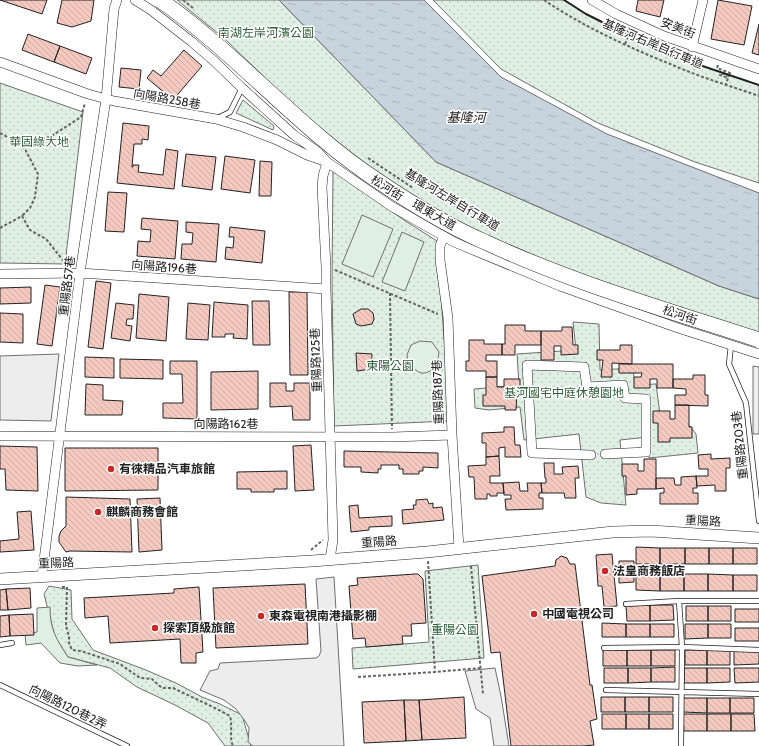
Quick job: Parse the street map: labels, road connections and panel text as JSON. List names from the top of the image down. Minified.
{"streets":{"highway":["環東大道"],"street":["安美街","向陽路258巷","松河街","向陽路196巷","重陽路57巷","重陽路125巷","重陽路187巷","向陽路162巷","重陽路"],"lane":["重陽路203巷","向陽路120巷2弄"],"path":["基隆河右岸自行車道","基隆河左岸自行車道"]},"crossings":[["向陽路258巷","松河街"],["向陽路258巷","重陽路57巷"],["向陽路258巷","重陽路125巷"],["松河街","重陽路125巷"],["松河街","重陽路187巷"],["松河街","重陽路203巷"],["向陽路196巷","重陽路57巷"],["向陽路196巷","重陽路125巷"],["重陽路57巷","向陽路162巷"],["重陽路57巷","重陽路"],["重陽路125巷","向陽路162巷"],["重陽路125巷","重陽路"],["重陽路187巷","向陽路162巷"],["重陽路187巷","重陽路"]],"water":["基隆河"],"parks":["南湖左岸河濱公園","華固綠大地","東陽公園","基河國宅中庭休憩園地","重陽公園"],"places":["有徠精品汽車旅館","麒麟商務會館","法皇商務飯店","中國電視公司","東森電視南港攝影棚","探索頂級旅館"]}
